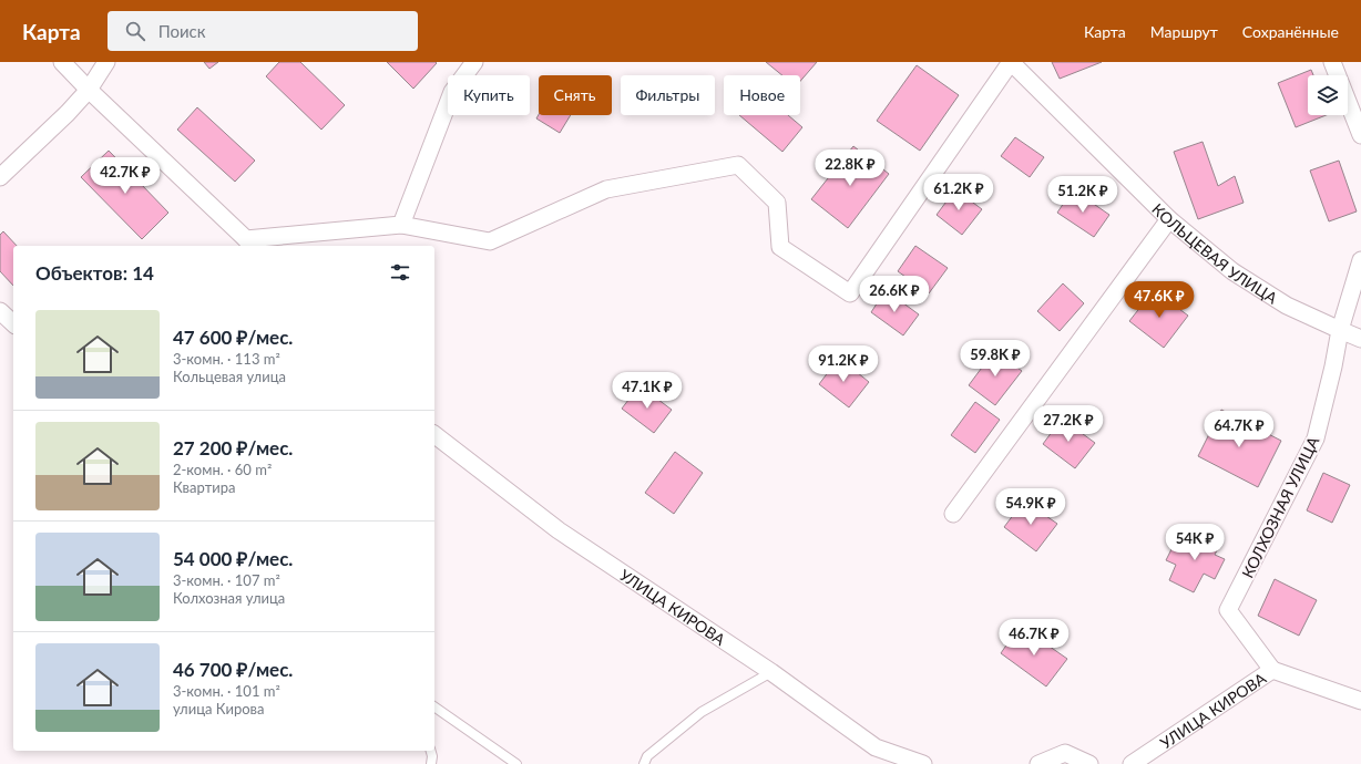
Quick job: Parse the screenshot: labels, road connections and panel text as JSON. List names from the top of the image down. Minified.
{"streets":{"street":["КОЛЬЦЕВАЯ УЛИЦА","КОЛХОЗНАЯ УЛИЦА","УЛИЦА КИРОВА"]},"crossings":[["КОЛЬЦЕВАЯ УЛИЦА","КОЛХОЗНАЯ УЛИЦА"],["КОЛХОЗНАЯ УЛИЦА","УЛИЦА КИРОВА"]],"page":{"header":"Карта","search":"Поиск","nav":["Карта","Маршрут","Сохранённые"],"chip":["Купить","Снять","Фильтры","Новое"],"price":["22.8K ₽","42.7K ₽","61.2K ₽","51.2K ₽","26.6K ₽","47.6K ₽","59.8K ₽","91.2K ₽","47.1K ₽","27.2K ₽","64.7K ₽","54.9K ₽","54K ₽","46.7K ₽"],"heading":"Объектов: 14","list":[{"name":"47 600 ₽/мес.","note":"3-комн. · 113 m² · Кольцевая улица"},{"name":"27 200 ₽/мес.","note":"2-комн. · 60 m² · Квартира"},{"name":"54 000 ₽/мес.","note":"3-комн. · 107 m² · Колхозная улица"},{"name":"46 700 ₽/мес.","note":"3-комн. · 101 m² · улица Кирова"}]}}
